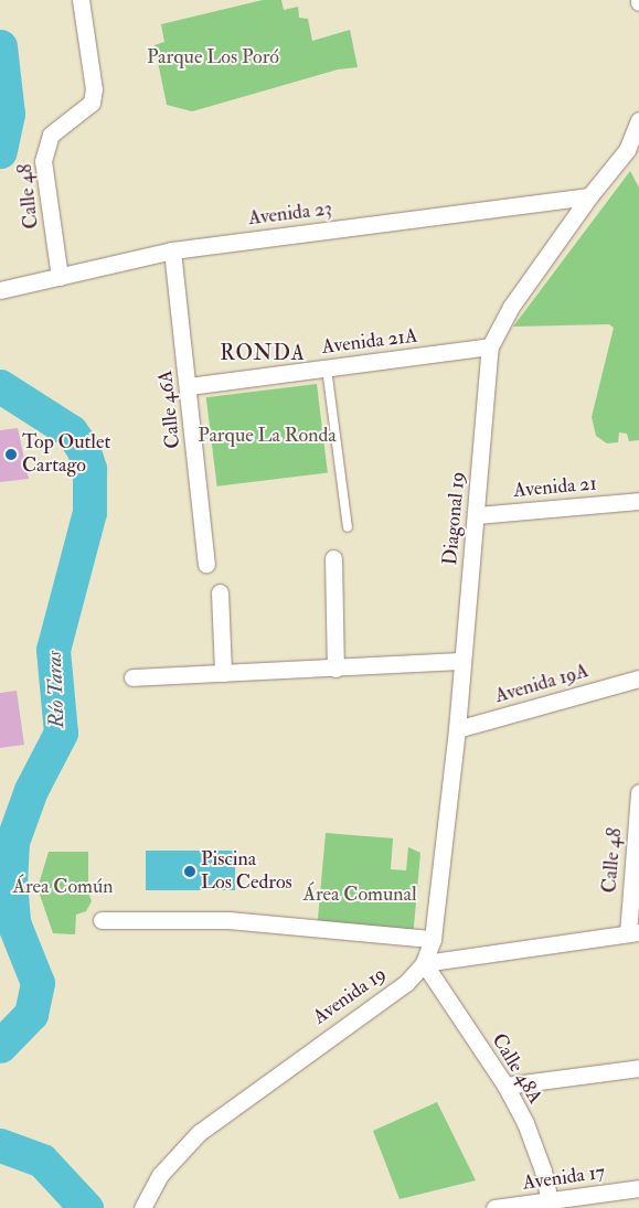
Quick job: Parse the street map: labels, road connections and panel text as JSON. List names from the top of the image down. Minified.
{"streets":{"street":["Calle 48","Avenida 23","Avenida 21A","Calle 46A","Avenida 21","Diagonal 19","Avenida 19A","Avenida 19","Calle 48A","Avenida 17"]},"crossings":[["Calle 48","Avenida 23"],["Avenida 23","Calle 46A"],["Avenida 23","Diagonal 19"],["Avenida 21A","Calle 46A"],["Avenida 21A","Diagonal 19"],["Avenida 21","Diagonal 19"],["Diagonal 19","Avenida 19A"],["Diagonal 19","Avenida 19"],["Diagonal 19","Calle 48A"],["Avenida 19","Calle 48A"],["Calle 48A","Avenida 17"]],"districts":["RONDA"],"water":["Río Taras"],"parks":["Parque Los Poró","Parque La Ronda","Área Común","Área Comunal"],"places":["Top Outlet Cartago","Piscina Los Cedros"]}
